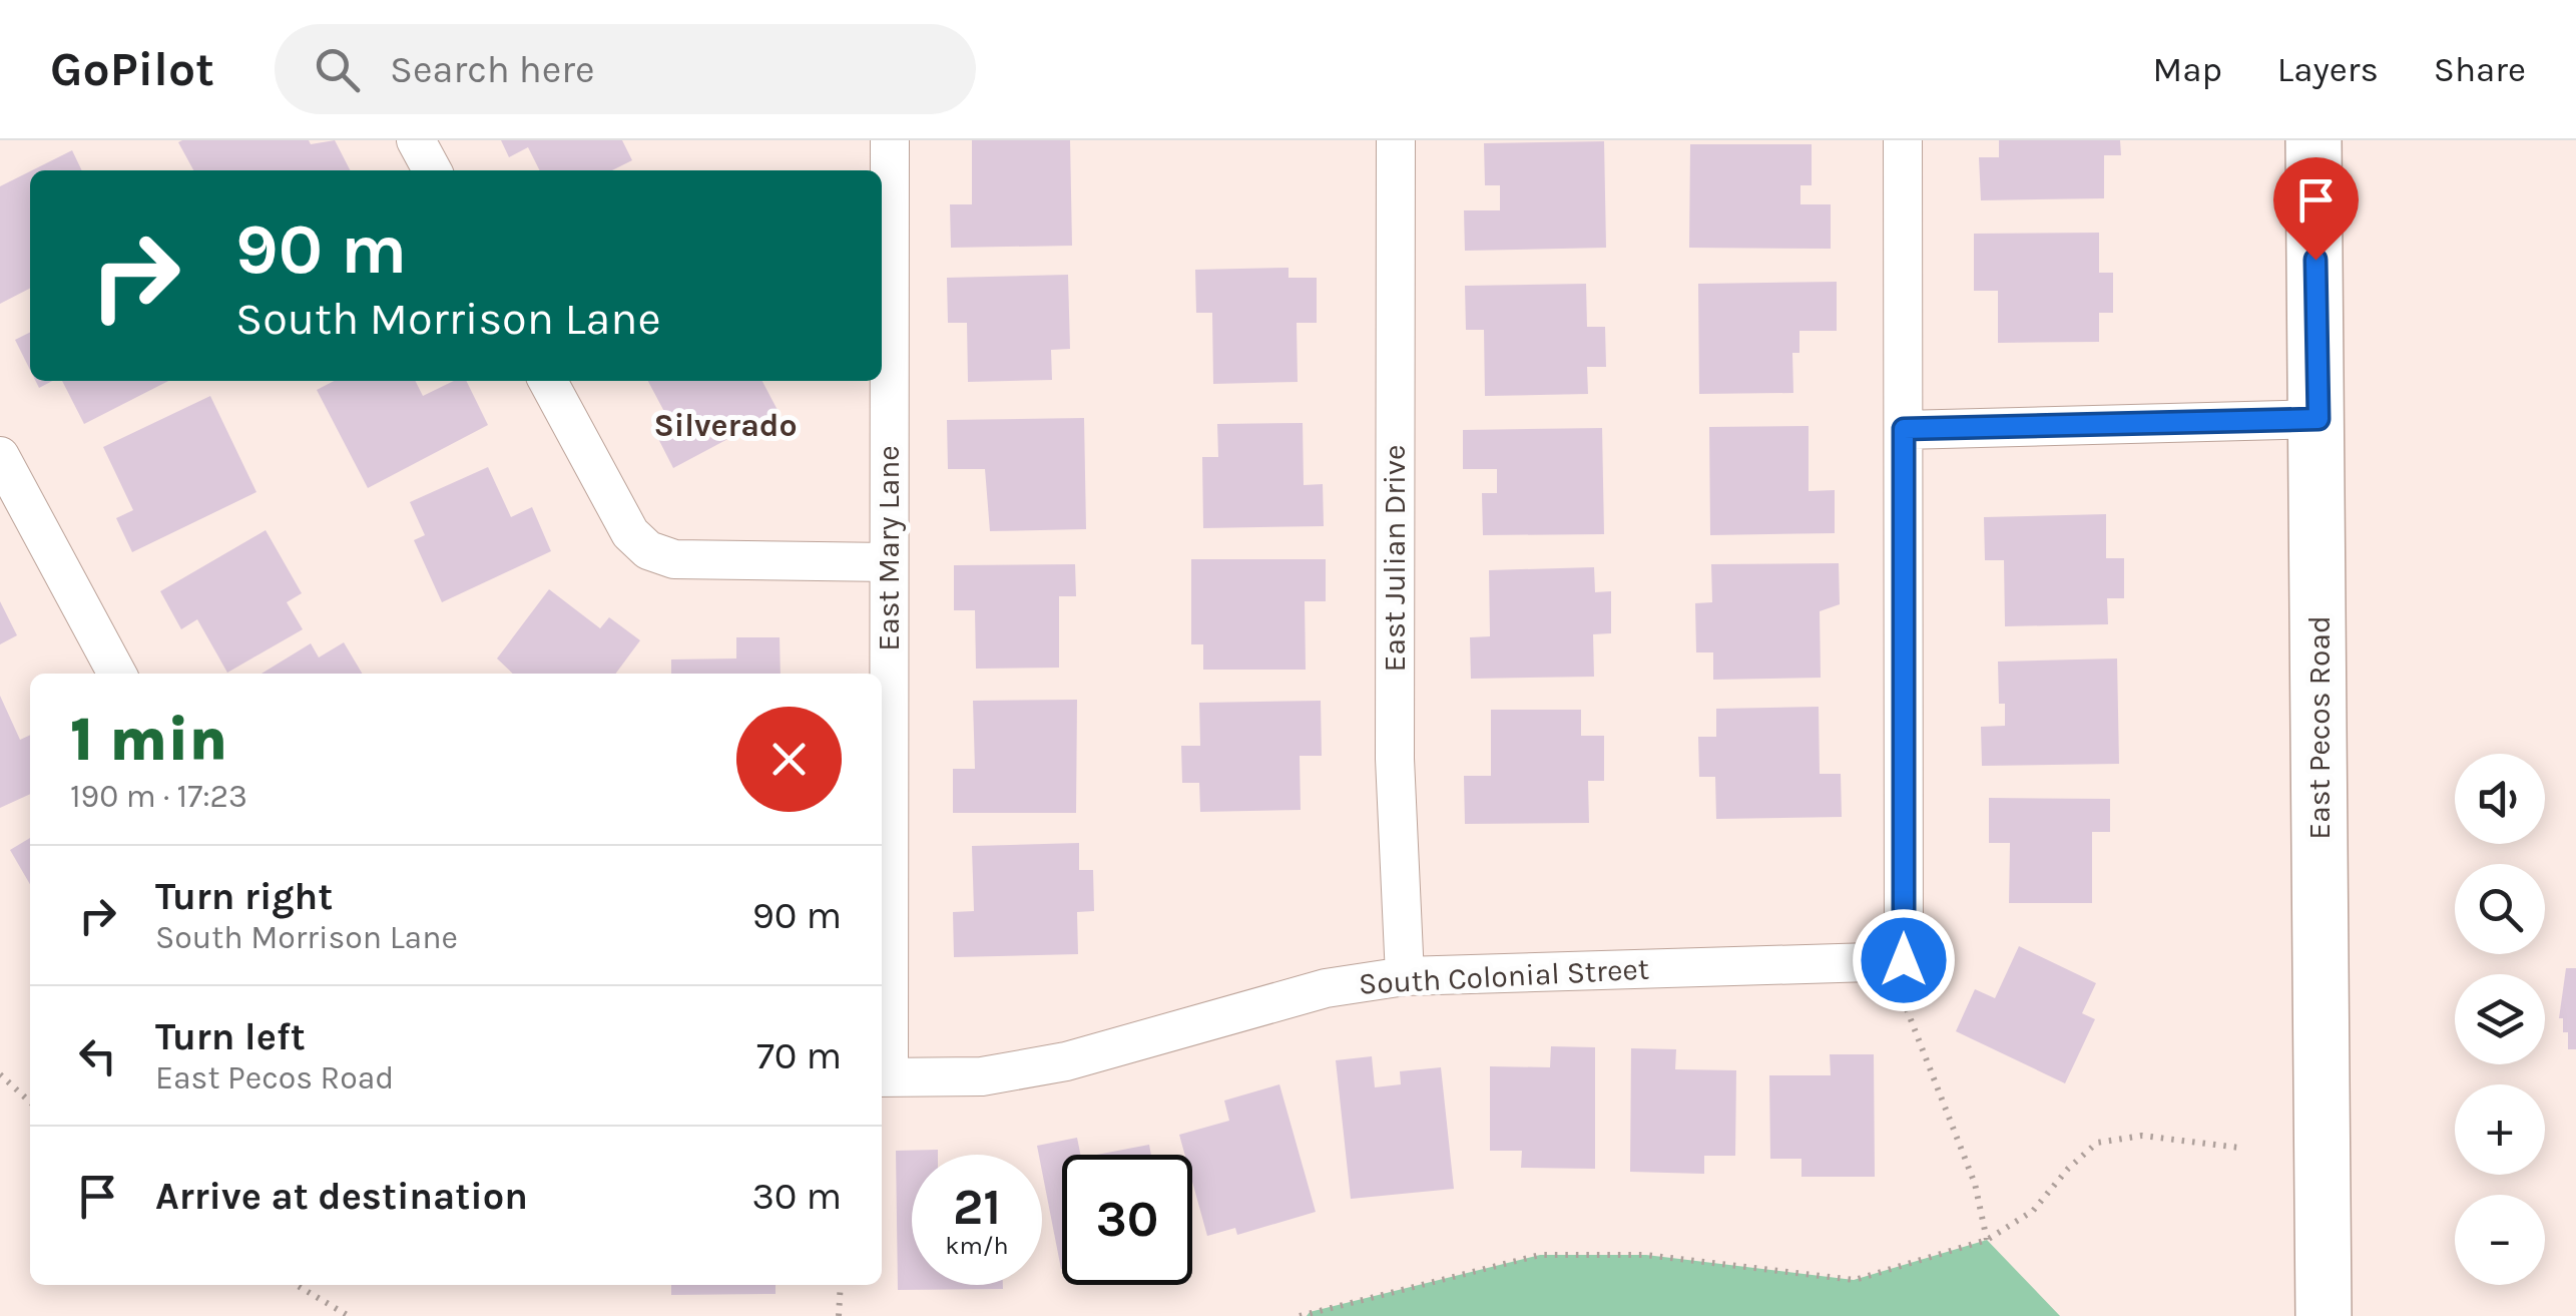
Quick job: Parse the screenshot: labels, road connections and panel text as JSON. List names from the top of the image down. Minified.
{"streets":{"main road":["East Pecos Road"],"street":["East Mary Lane","East Julian Drive","South Colonial Street"]},"crossings":[["East Mary Lane","South Colonial Street"],["East Julian Drive","South Colonial Street"]],"districts":["Silverado"],"page":{"header":"GoPilot","search":"Search here","nav":["Map","Layers","Share"],"turn":["90 m","South Morrison Lane"],"heading":["1 min","190 m · 17:23"],"map_buttons":["+","−"],"list":[{"name":"Turn right","note":"South Morrison Lane","value":"90 m"},{"name":"Turn left","note":"East Pecos Road","value":"70 m"},{"name":"Arrive at destination","value":"30 m"}],"speed":"21 km/h","limit":"30"}}
